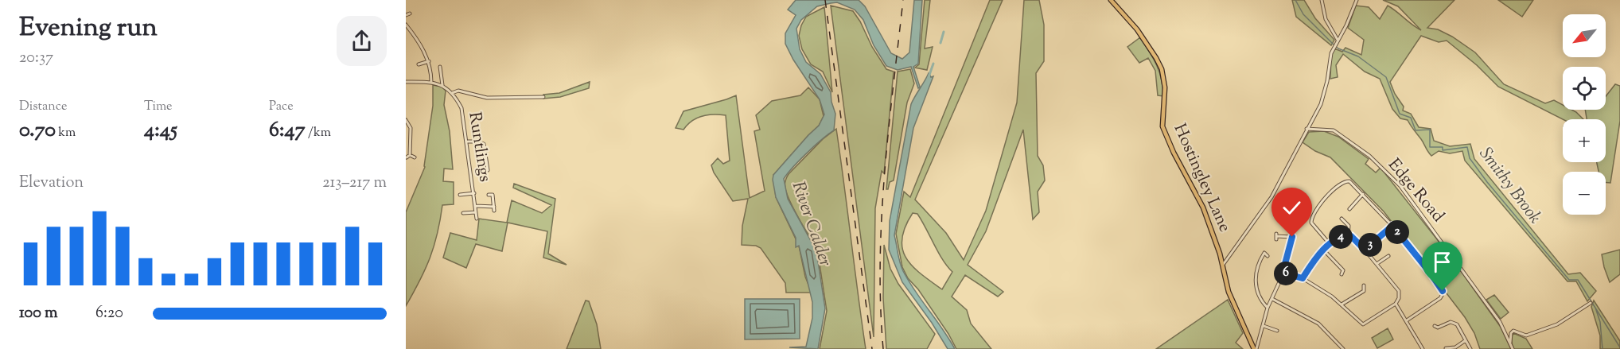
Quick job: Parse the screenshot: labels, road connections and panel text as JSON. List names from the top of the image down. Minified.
{"streets":{"main road":["Hostingley Lane"],"street":["Runtlings","Edge Road"]},"water":["Smithy Brook","River Calder"],"north":"bottom left","page":{"heading":["Evening run","20:37"],"map_buttons":["+","−"],"stats":[["Distance","0.70 km"],["Time","4:45"],["Pace","6:47 /km"]],"chart":["Elevation","213–217 m"],"pins":["2","4","3","6"],"list":[{"name":"100 m","note":"6:20"}]}}
